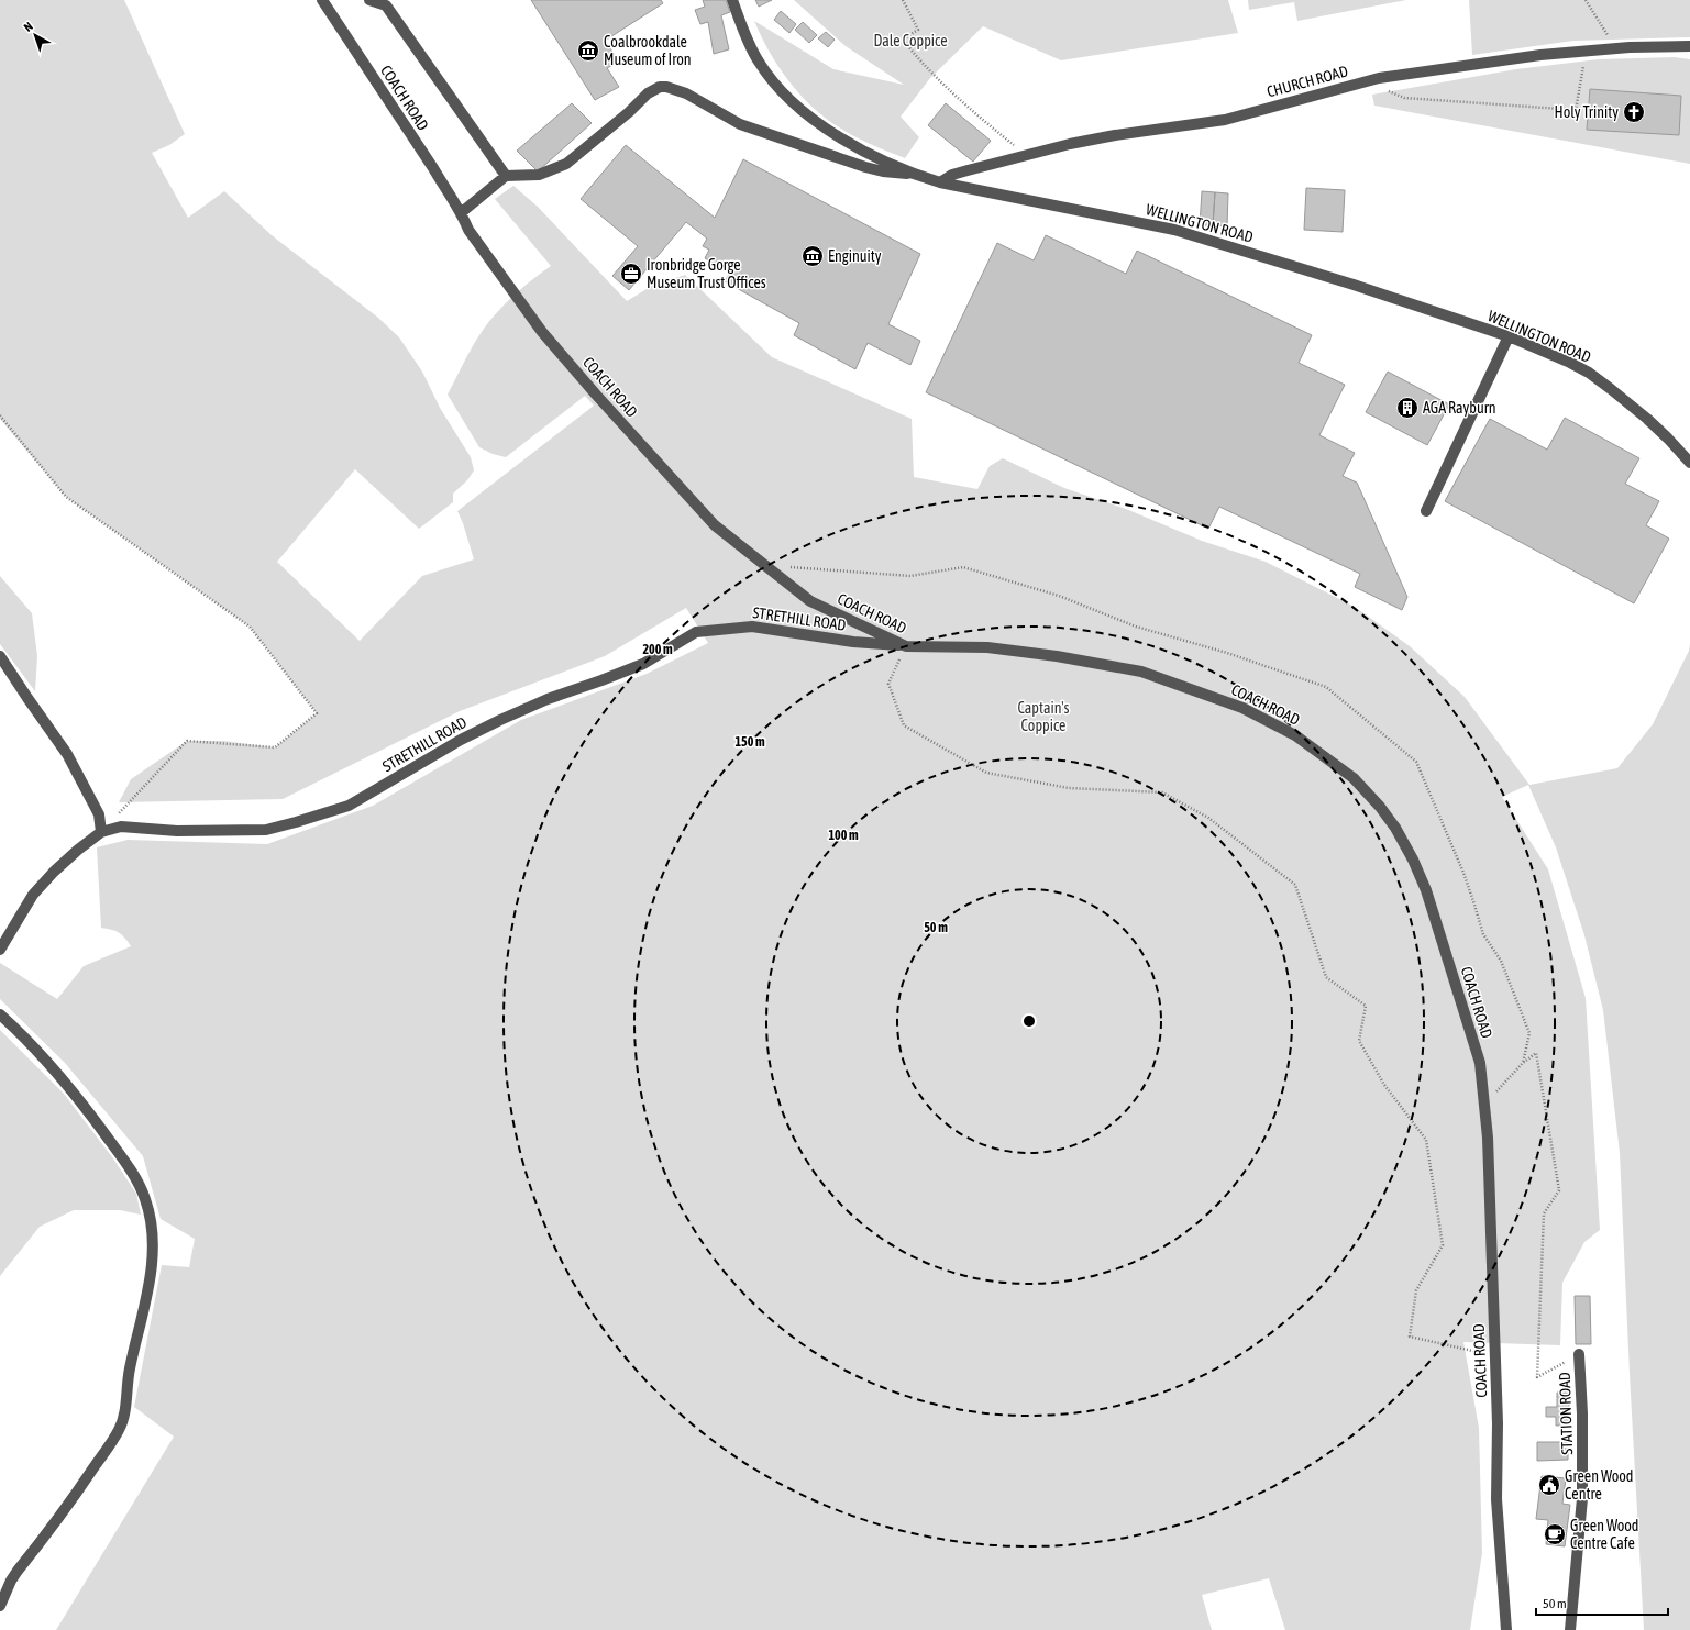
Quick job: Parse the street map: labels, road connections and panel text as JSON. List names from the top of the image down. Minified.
{"streets":{"street":["CHURCH ROAD","COACH ROAD","WELLINGTON ROAD","STRETHILL ROAD","STATION ROAD"]},"crossings":[["CHURCH ROAD","WELLINGTON ROAD"],["COACH ROAD","STRETHILL ROAD"]],"parks":["Dale Coppice","Captain's Coppice"],"places":{"museum":["Coalbrookdale Museum of Iron","Enginuity"],"church":["Holy Trinity"],"office":["Ironbridge Gorge Museum Trust Offices"],"building":["AGA Rayburn"],"public building":["Green Wood Centre"],"cafe":["Green Wood Centre Cafe"]},"scale_bar":"50 m","north":"top left","rings":["200 m","150 m","100 m","50 m"]}
